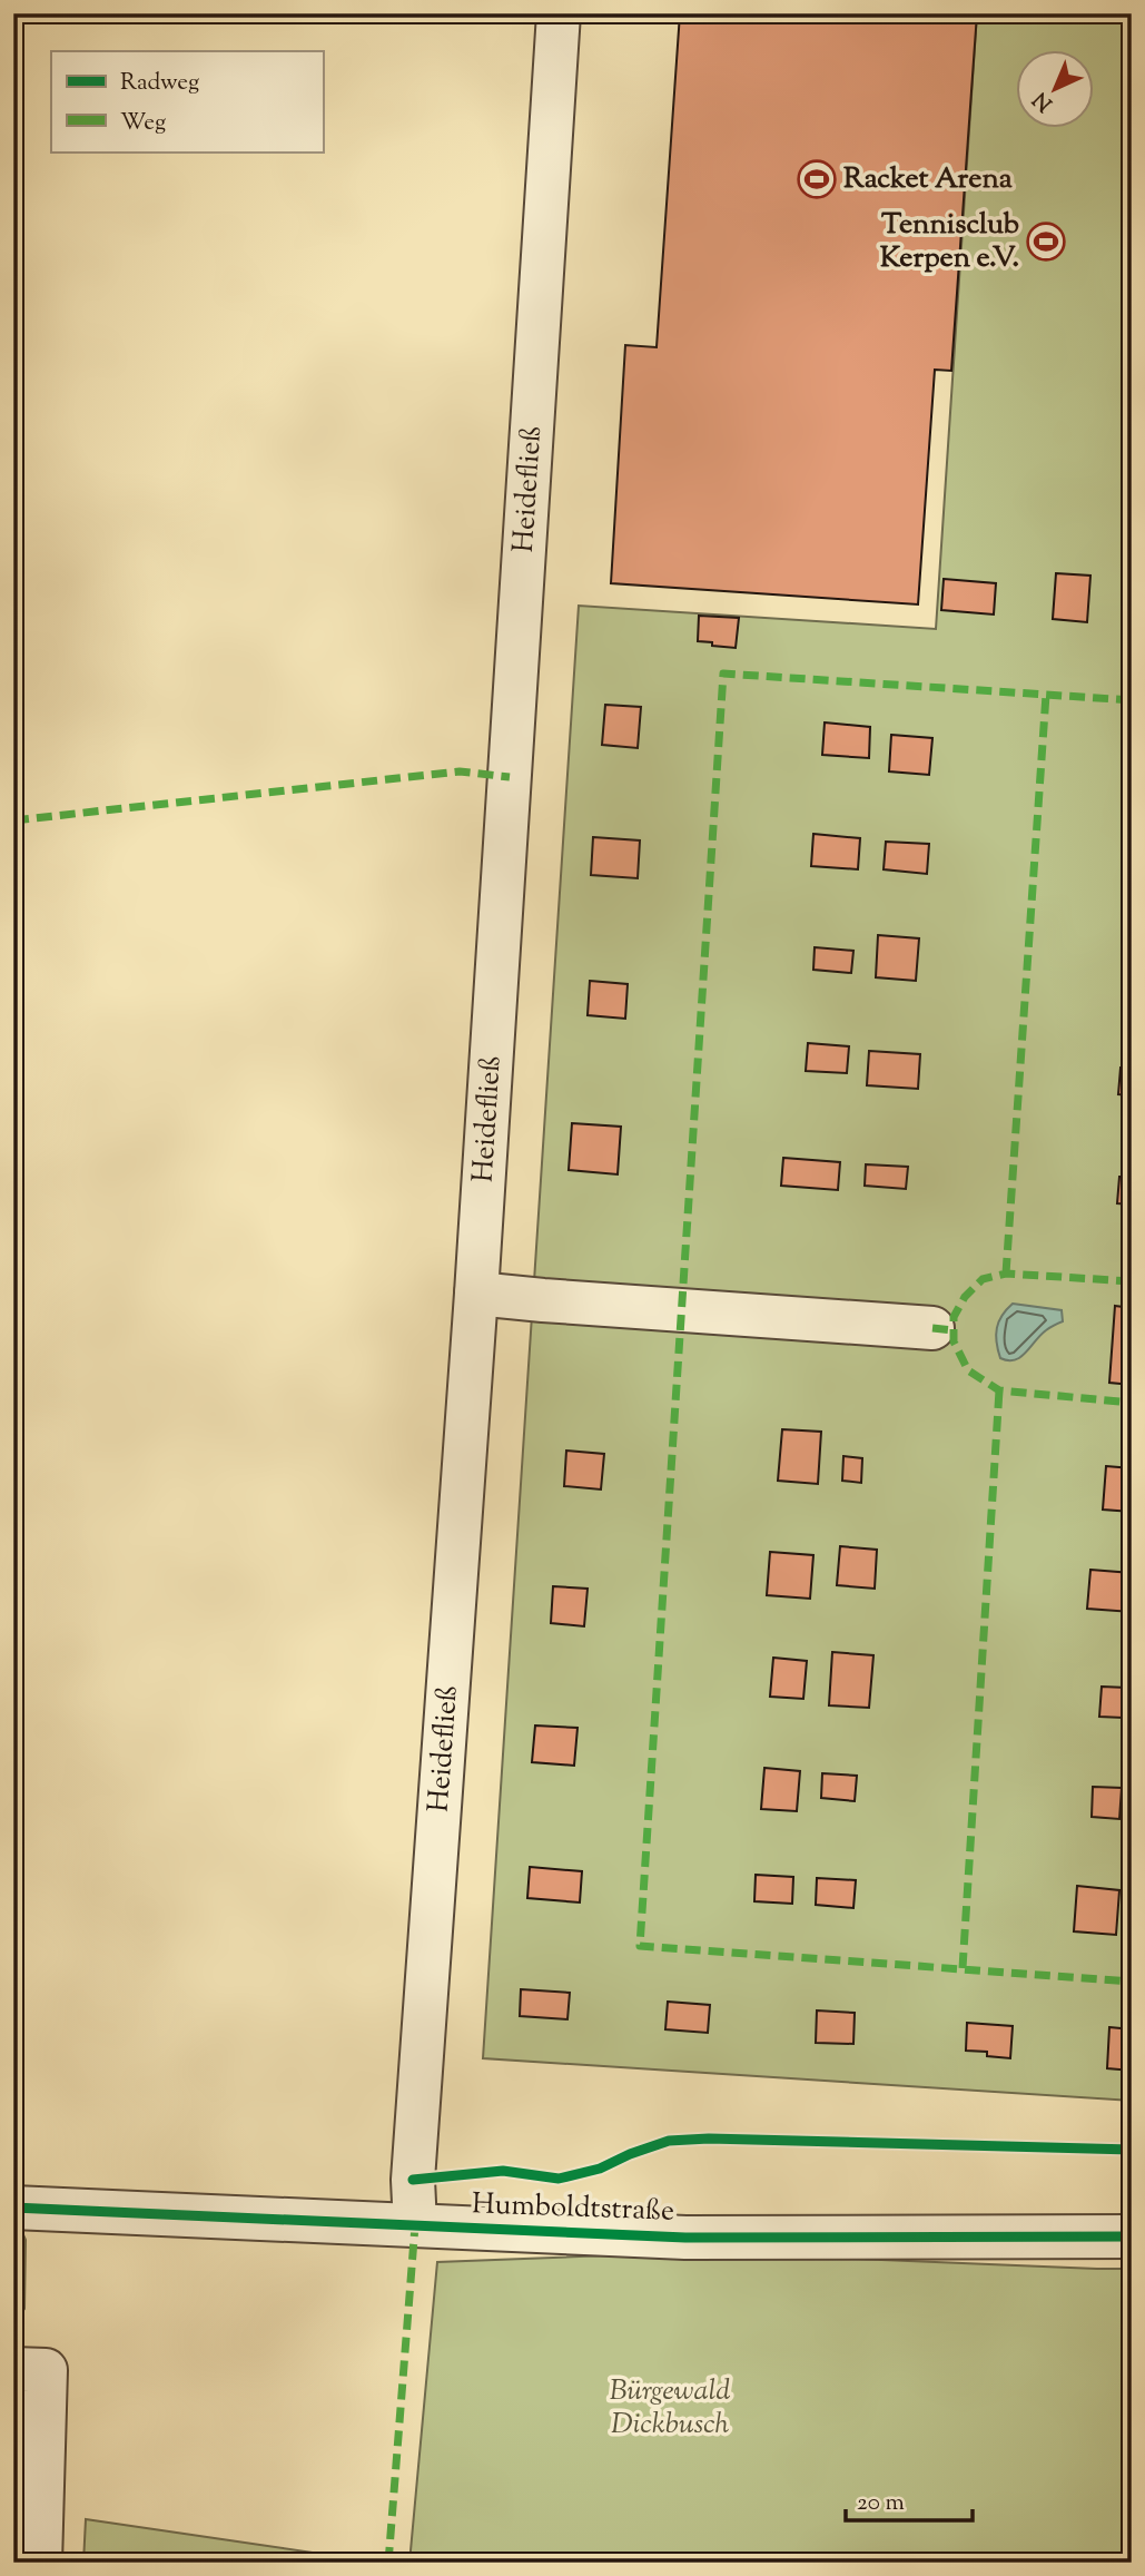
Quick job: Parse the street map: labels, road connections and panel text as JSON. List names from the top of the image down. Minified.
{"streets":{"street":["Heidefließ","Humboldtstraße"]},"crossings":[["Heidefließ","Humboldtstraße"]],"parks":["Bürgewald Dickbusch"],"places":{"sports":["Racket Arena","Tennisclub Kerpen e.V."]},"legend":["Radweg","Weg"],"scale_bar":"20 m","north":"bottom left"}
